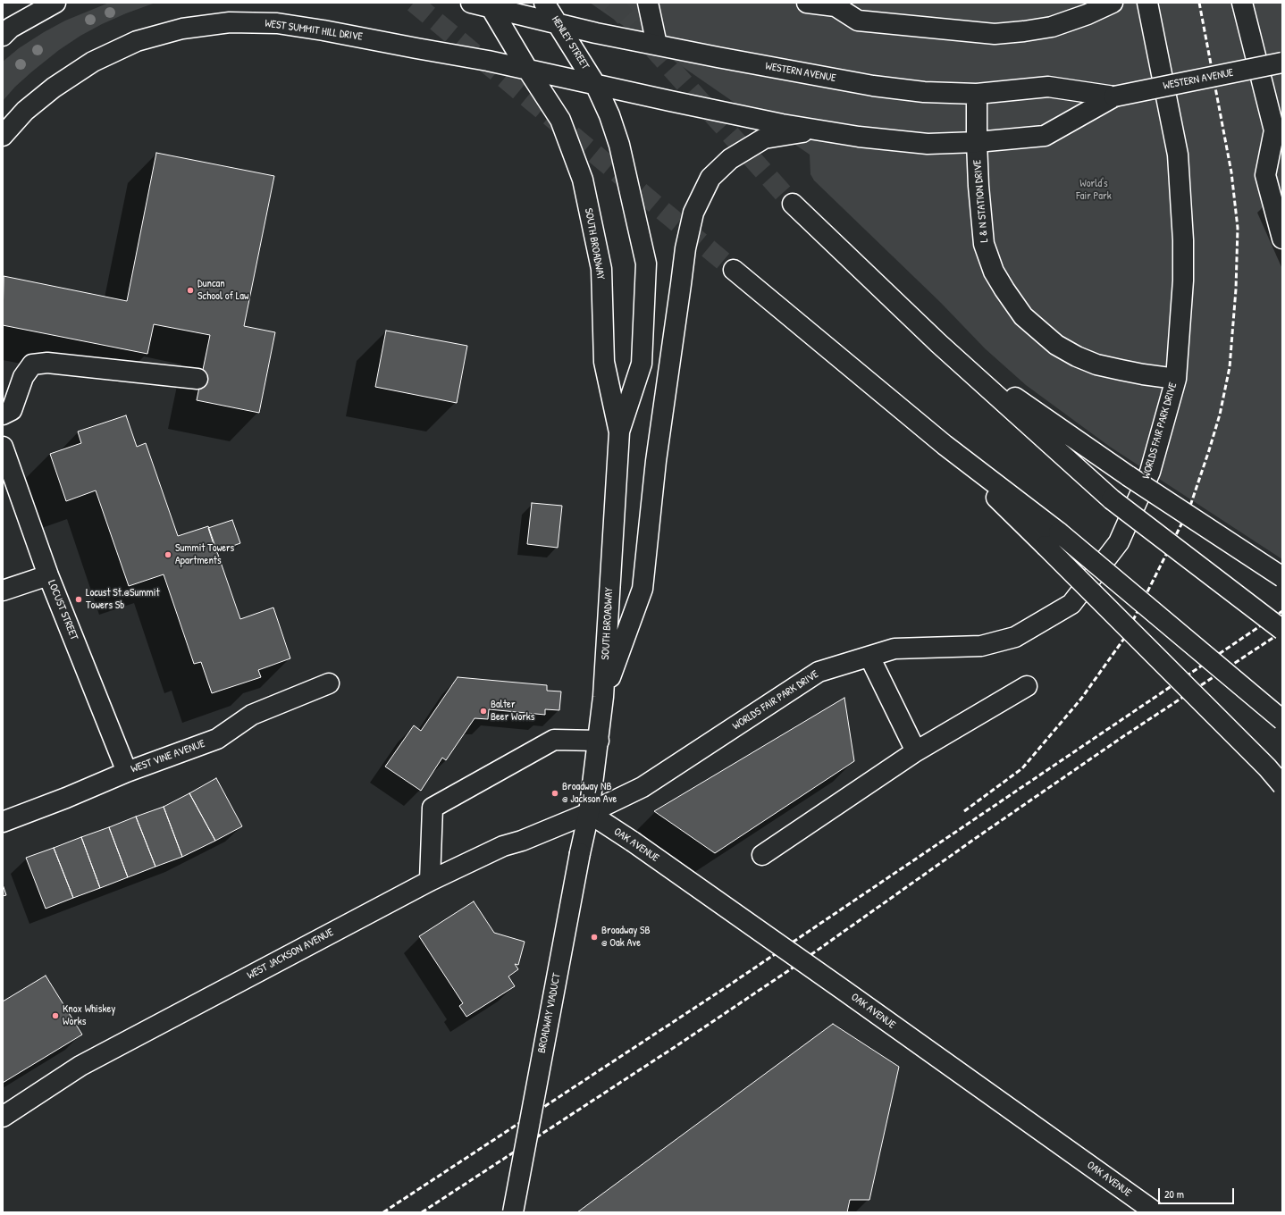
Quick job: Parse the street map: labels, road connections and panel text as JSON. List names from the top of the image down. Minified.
{"streets":{"main road":["WEST SUMMIT HILL DRIVE","HENLEY STREET","WESTERN AVENUE","L & N STATION DRIVE","SOUTH BROADWAY","WORLDS FAIR PARK DRIVE","LOCUST STREET","WEST VINE AVENUE","OAK AVENUE","WEST JACKSON AVENUE","BROADWAY VIADUCT"]},"crossings":[["WEST SUMMIT HILL DRIVE","WESTERN AVENUE"],["WEST SUMMIT HILL DRIVE","SOUTH BROADWAY"],["HENLEY STREET","WESTERN AVENUE"],["HENLEY STREET","SOUTH BROADWAY"],["WESTERN AVENUE","L & N STATION DRIVE"],["WESTERN AVENUE","SOUTH BROADWAY"],["L & N STATION DRIVE","WORLDS FAIR PARK DRIVE"],["SOUTH BROADWAY","WORLDS FAIR PARK DRIVE"],["SOUTH BROADWAY","OAK AVENUE"],["SOUTH BROADWAY","WEST JACKSON AVENUE"],["SOUTH BROADWAY","BROADWAY VIADUCT"],["WORLDS FAIR PARK DRIVE","OAK AVENUE"],["WORLDS FAIR PARK DRIVE","WEST JACKSON AVENUE"],["WORLDS FAIR PARK DRIVE","BROADWAY VIADUCT"],["LOCUST STREET","WEST VINE AVENUE"],["OAK AVENUE","WEST JACKSON AVENUE"],["OAK AVENUE","BROADWAY VIADUCT"],["WEST JACKSON AVENUE","BROADWAY VIADUCT"]],"parks":["World's Fair Park"],"places":["Duncan School of Law","Summit Towers Apartments","Locust St.@Summit Towers Sb","Balter Beer Works","Broadway NB @ Jackson Ave","Broadway SB @ Oak Ave","Knox Whiskey Works"],"scale_bar":"20 m"}
